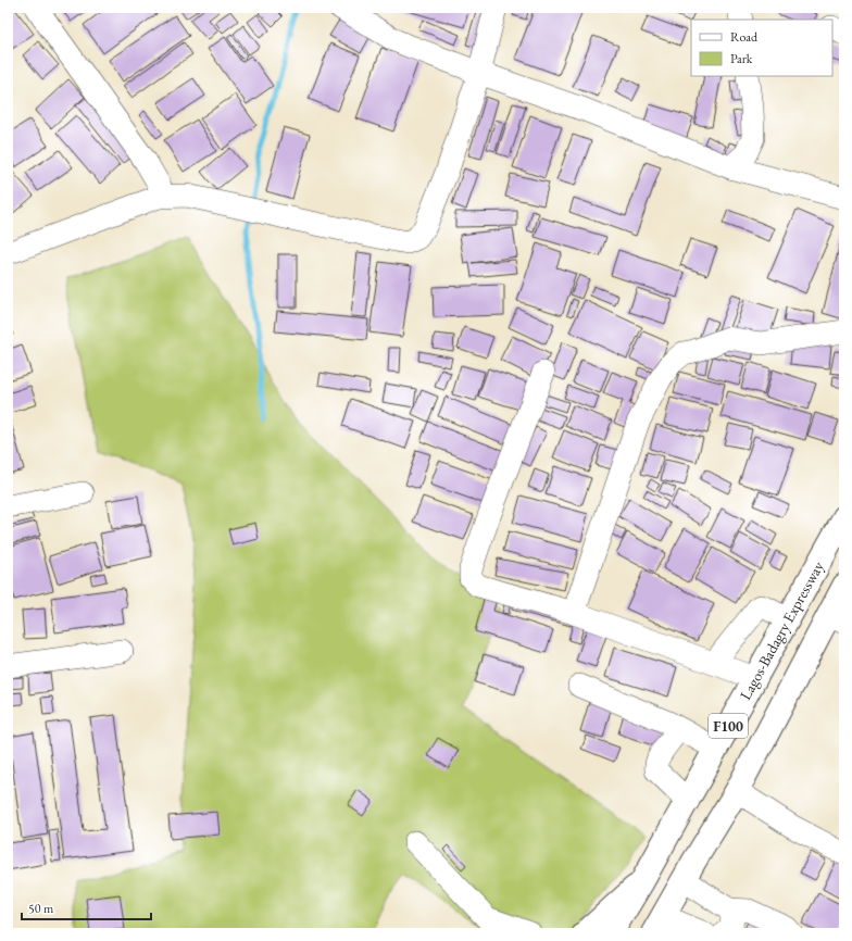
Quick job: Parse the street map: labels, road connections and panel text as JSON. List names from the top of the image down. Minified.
{"streets":{"main road":["Lagos-Badagry Expressway","F100"]},"legend":["Road","Park"],"scale_bar":"50 m"}
